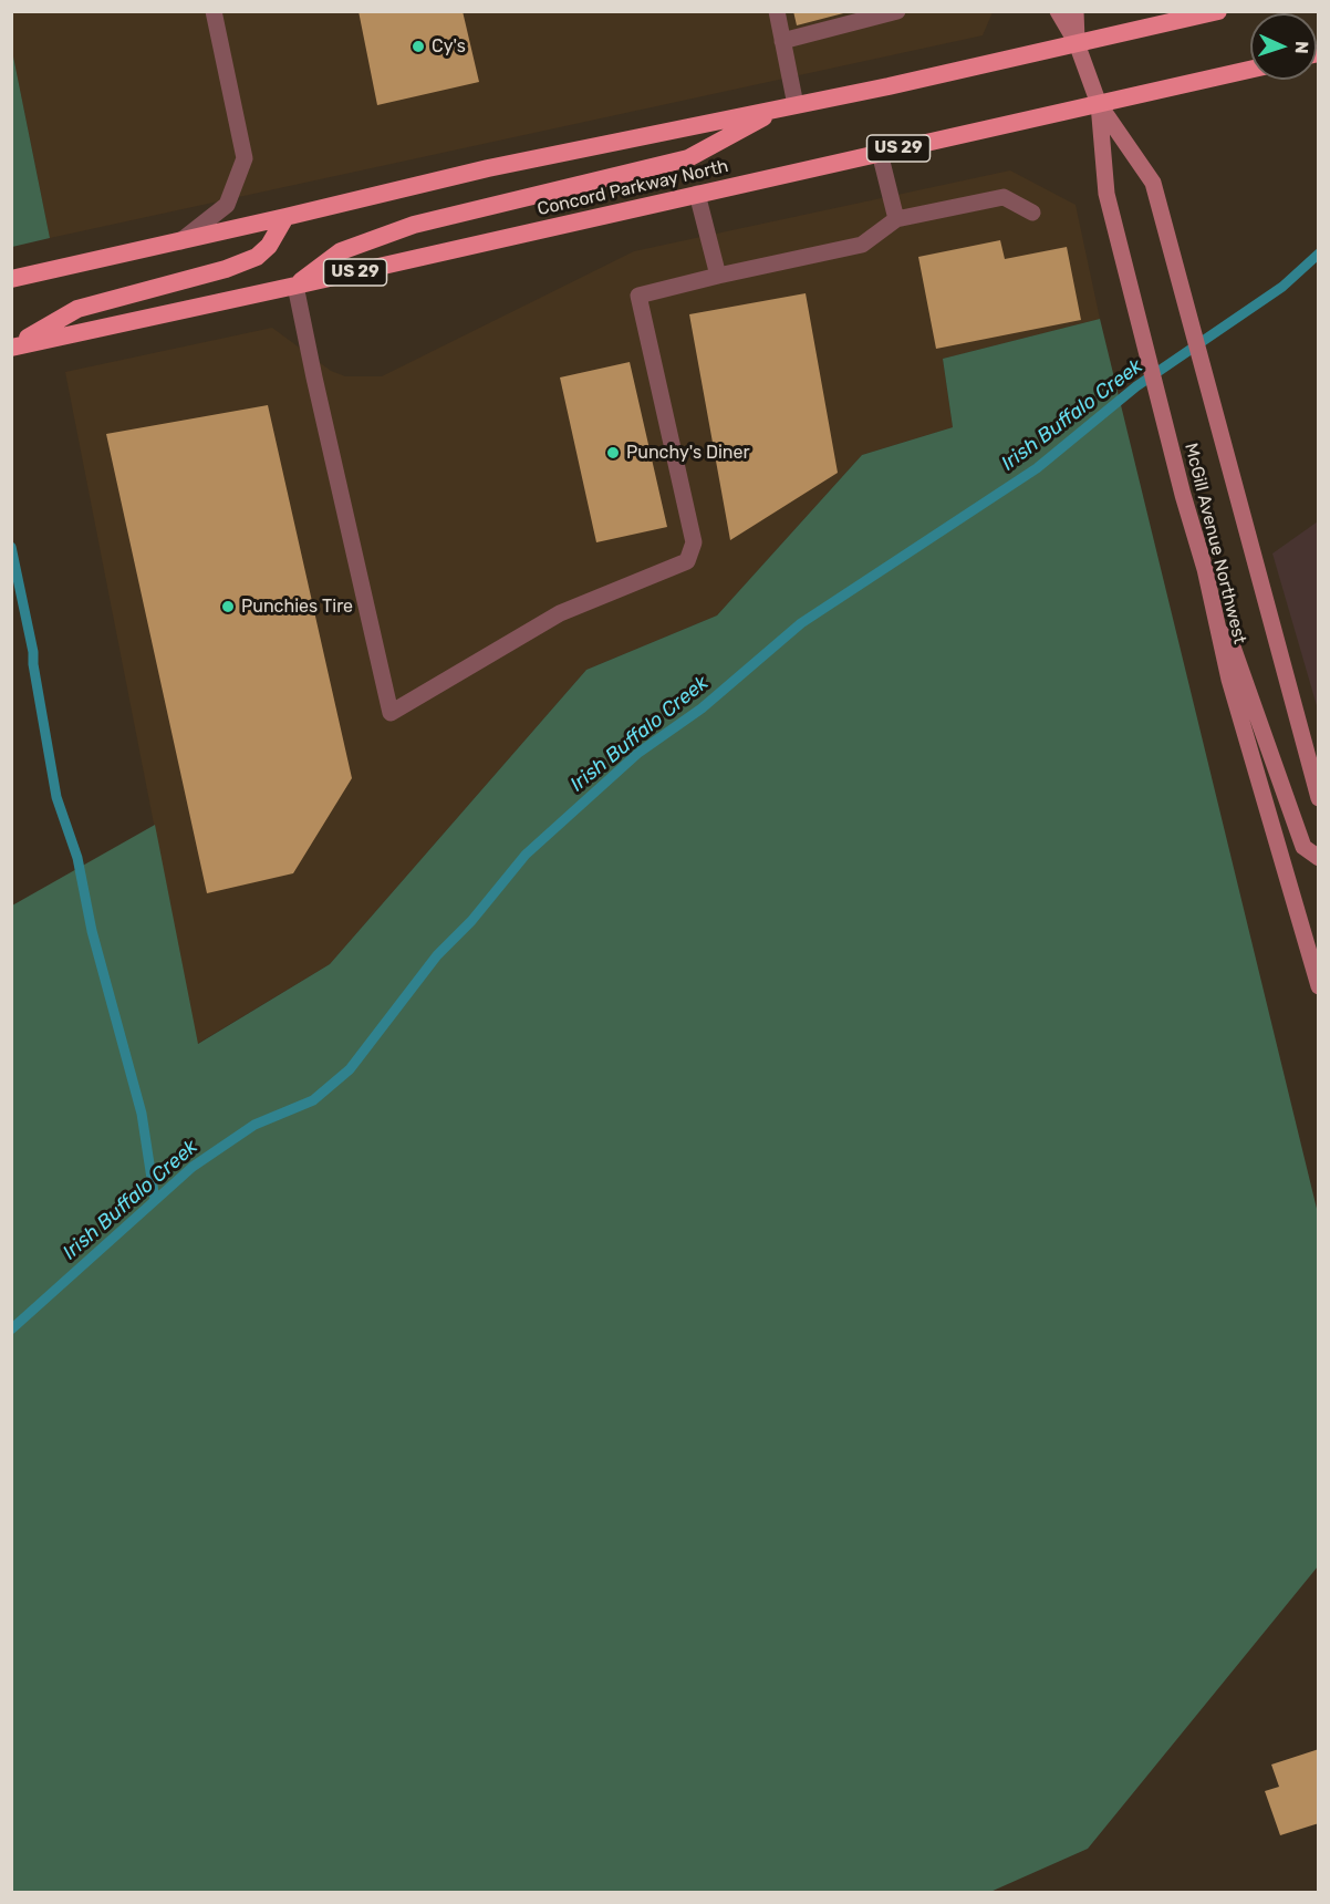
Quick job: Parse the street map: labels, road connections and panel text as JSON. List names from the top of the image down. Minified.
{"streets":{"highway":["US 29","Concord Parkway North"],"main road":["McGill Avenue Northwest"]},"crossings":[["Concord Parkway North","McGill Avenue Northwest"]],"water":["Irish Buffalo Creek"],"places":["Cy's","Punchy's Diner","Punchies Tire"],"north":"right"}
